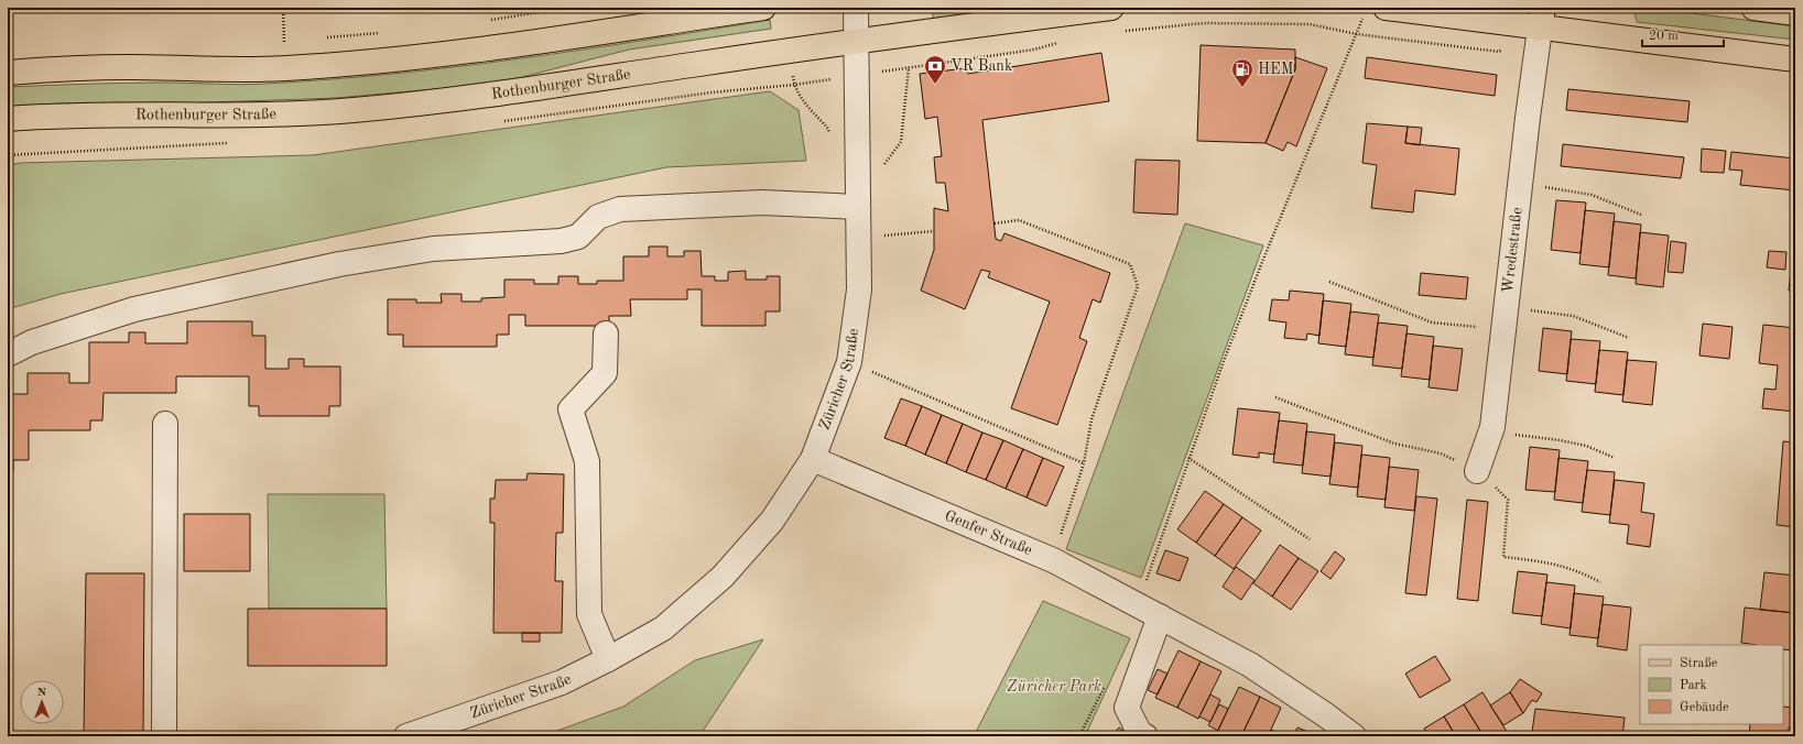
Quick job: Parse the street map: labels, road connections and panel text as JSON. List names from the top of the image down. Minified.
{"streets":{"main road":["Rothenburger Straße"],"street":["Wredestraße","Züricher Straße","Genfer Straße"]},"crossings":[["Rothenburger Straße","Züricher Straße"],["Züricher Straße","Genfer Straße"]],"parks":["Züricher Park"],"places":{"bank":["VR Bank"],"fuel station":["HEM"]},"legend":["Straße","Park","Gebäude"],"scale_bar":"20 m","north":"top"}
